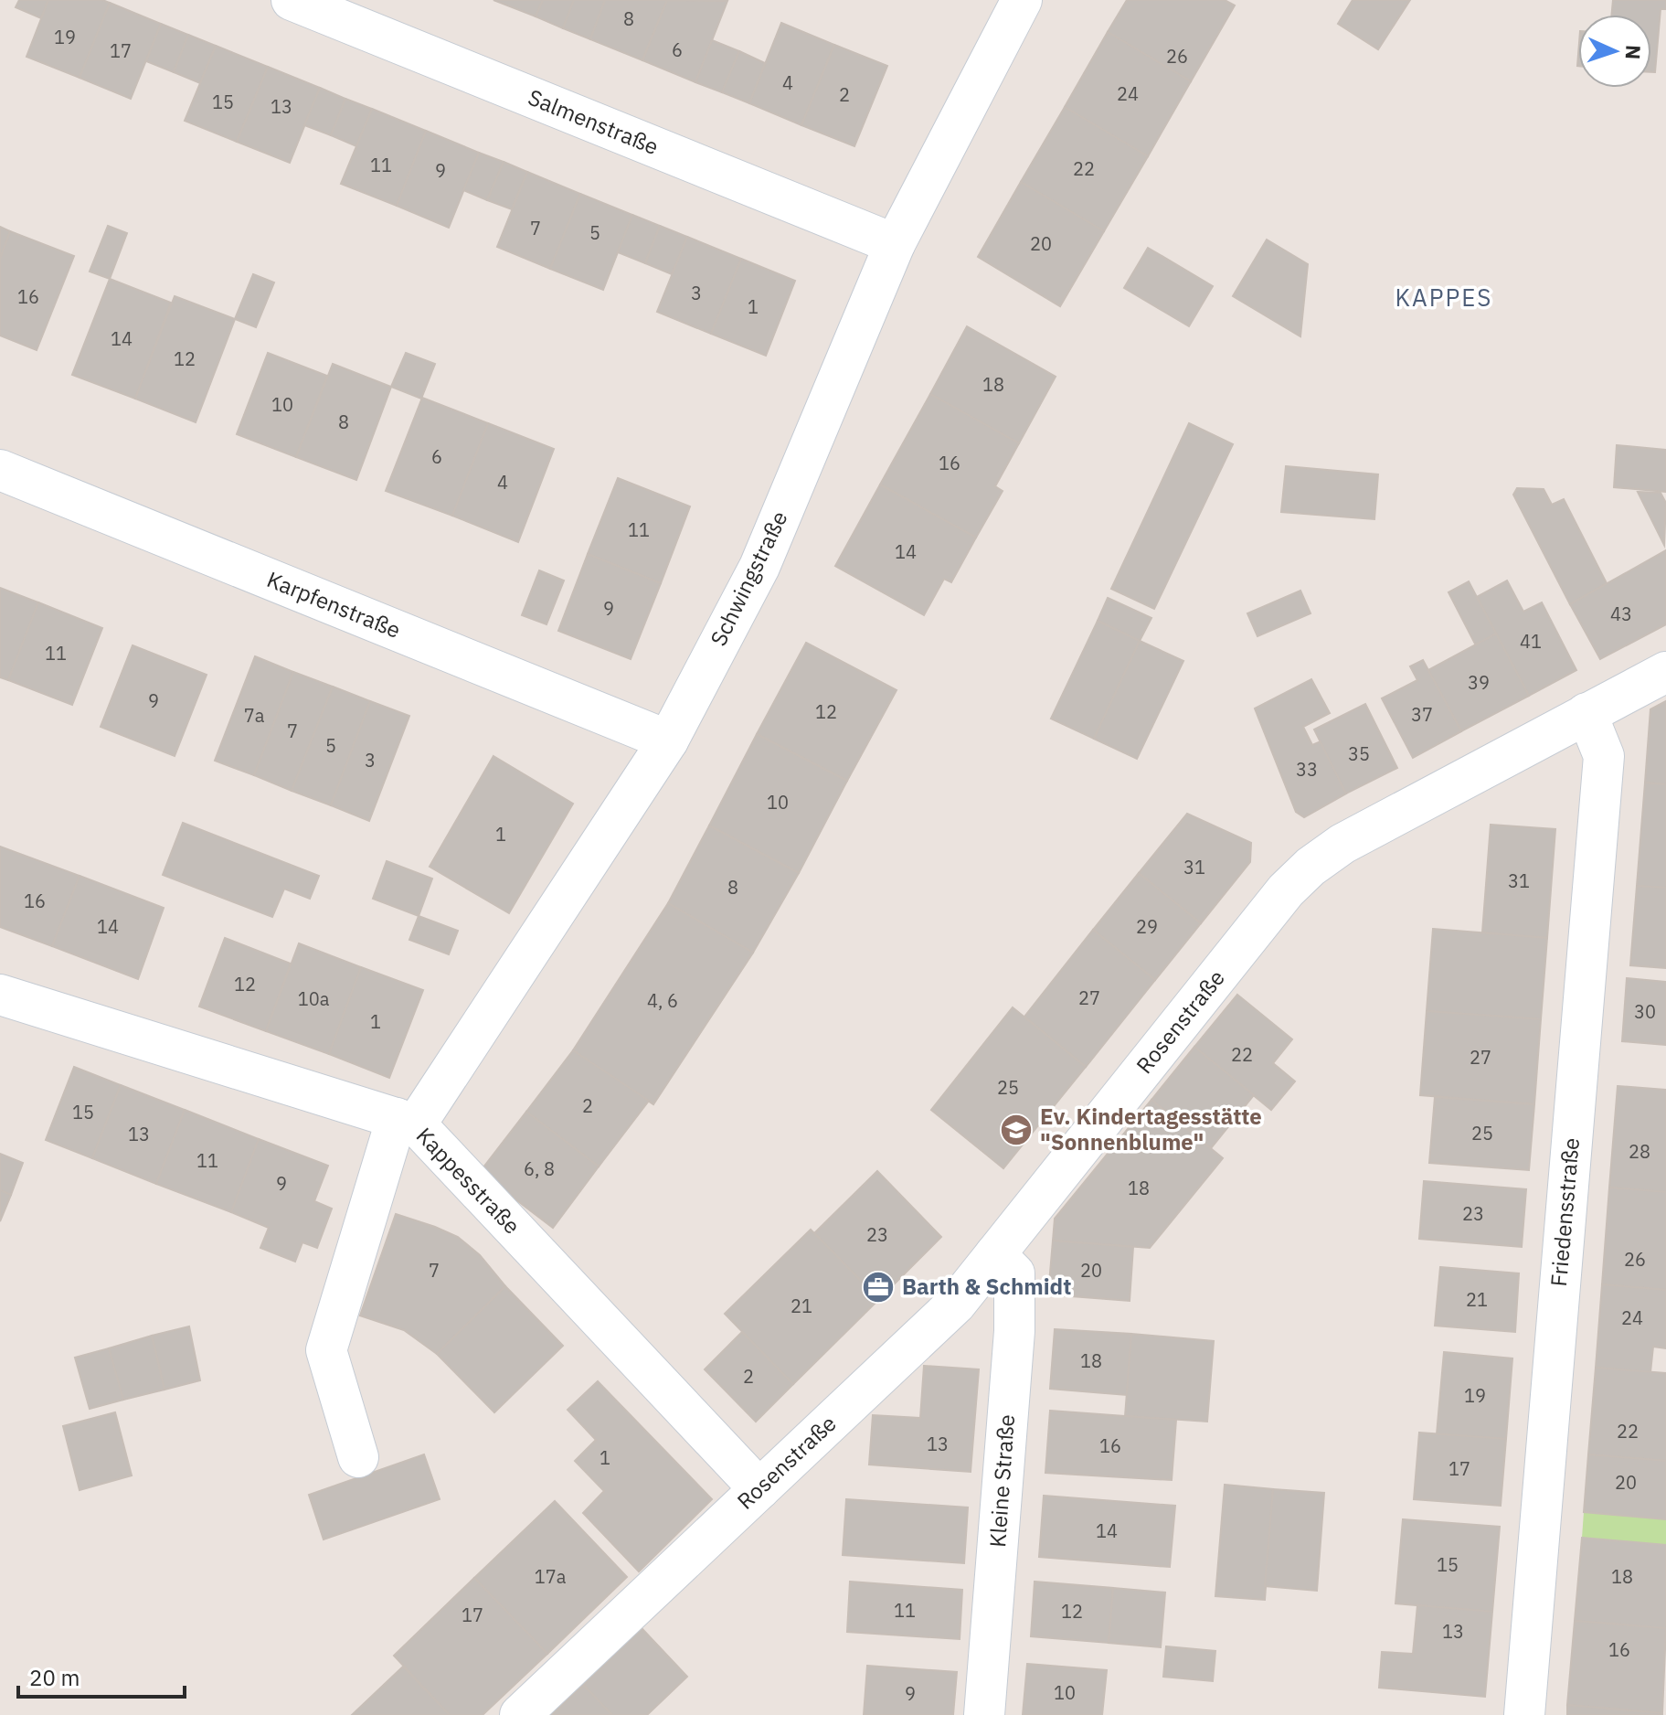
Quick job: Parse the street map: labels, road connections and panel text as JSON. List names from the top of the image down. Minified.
{"streets":{"street":["Salmenstraße","Schwingstraße","Karpfenstraße","Rosenstraße","Kappesstraße","Friedensstraße","Kleine Straße"]},"crossings":[["Salmenstraße","Schwingstraße"],["Schwingstraße","Karpfenstraße"],["Schwingstraße","Kappesstraße"],["Rosenstraße","Kappesstraße"],["Rosenstraße","Friedensstraße"],["Rosenstraße","Kleine Straße"]],"districts":["KAPPES"],"places":{"school or university":["Ev. Kindertagesstätte \"Sonnenblume\""],"office":["Barth & Schmidt"]},"house_numbers":["8","19","6","17","26","4","24","2","15","13","11","22","9","7","5","20","3","16","1","14","12","18","10","8","6","16","4","11","14","9","43","41","11","39","9","12","37","7a","7","5","35","3","33","10","1","31","31","8","16","14","29","12","27","10a","4, 6","30","1","22","27","25","2","15","25","13","28","11","6, 8","9","18","23","23","26","7","20","21","21","24","18","2","19","22","13","16","1","17","20","14","15","17a","18","11","12","17","13","16","10","9"],"scale_bar":"20 m","north":"right"}
